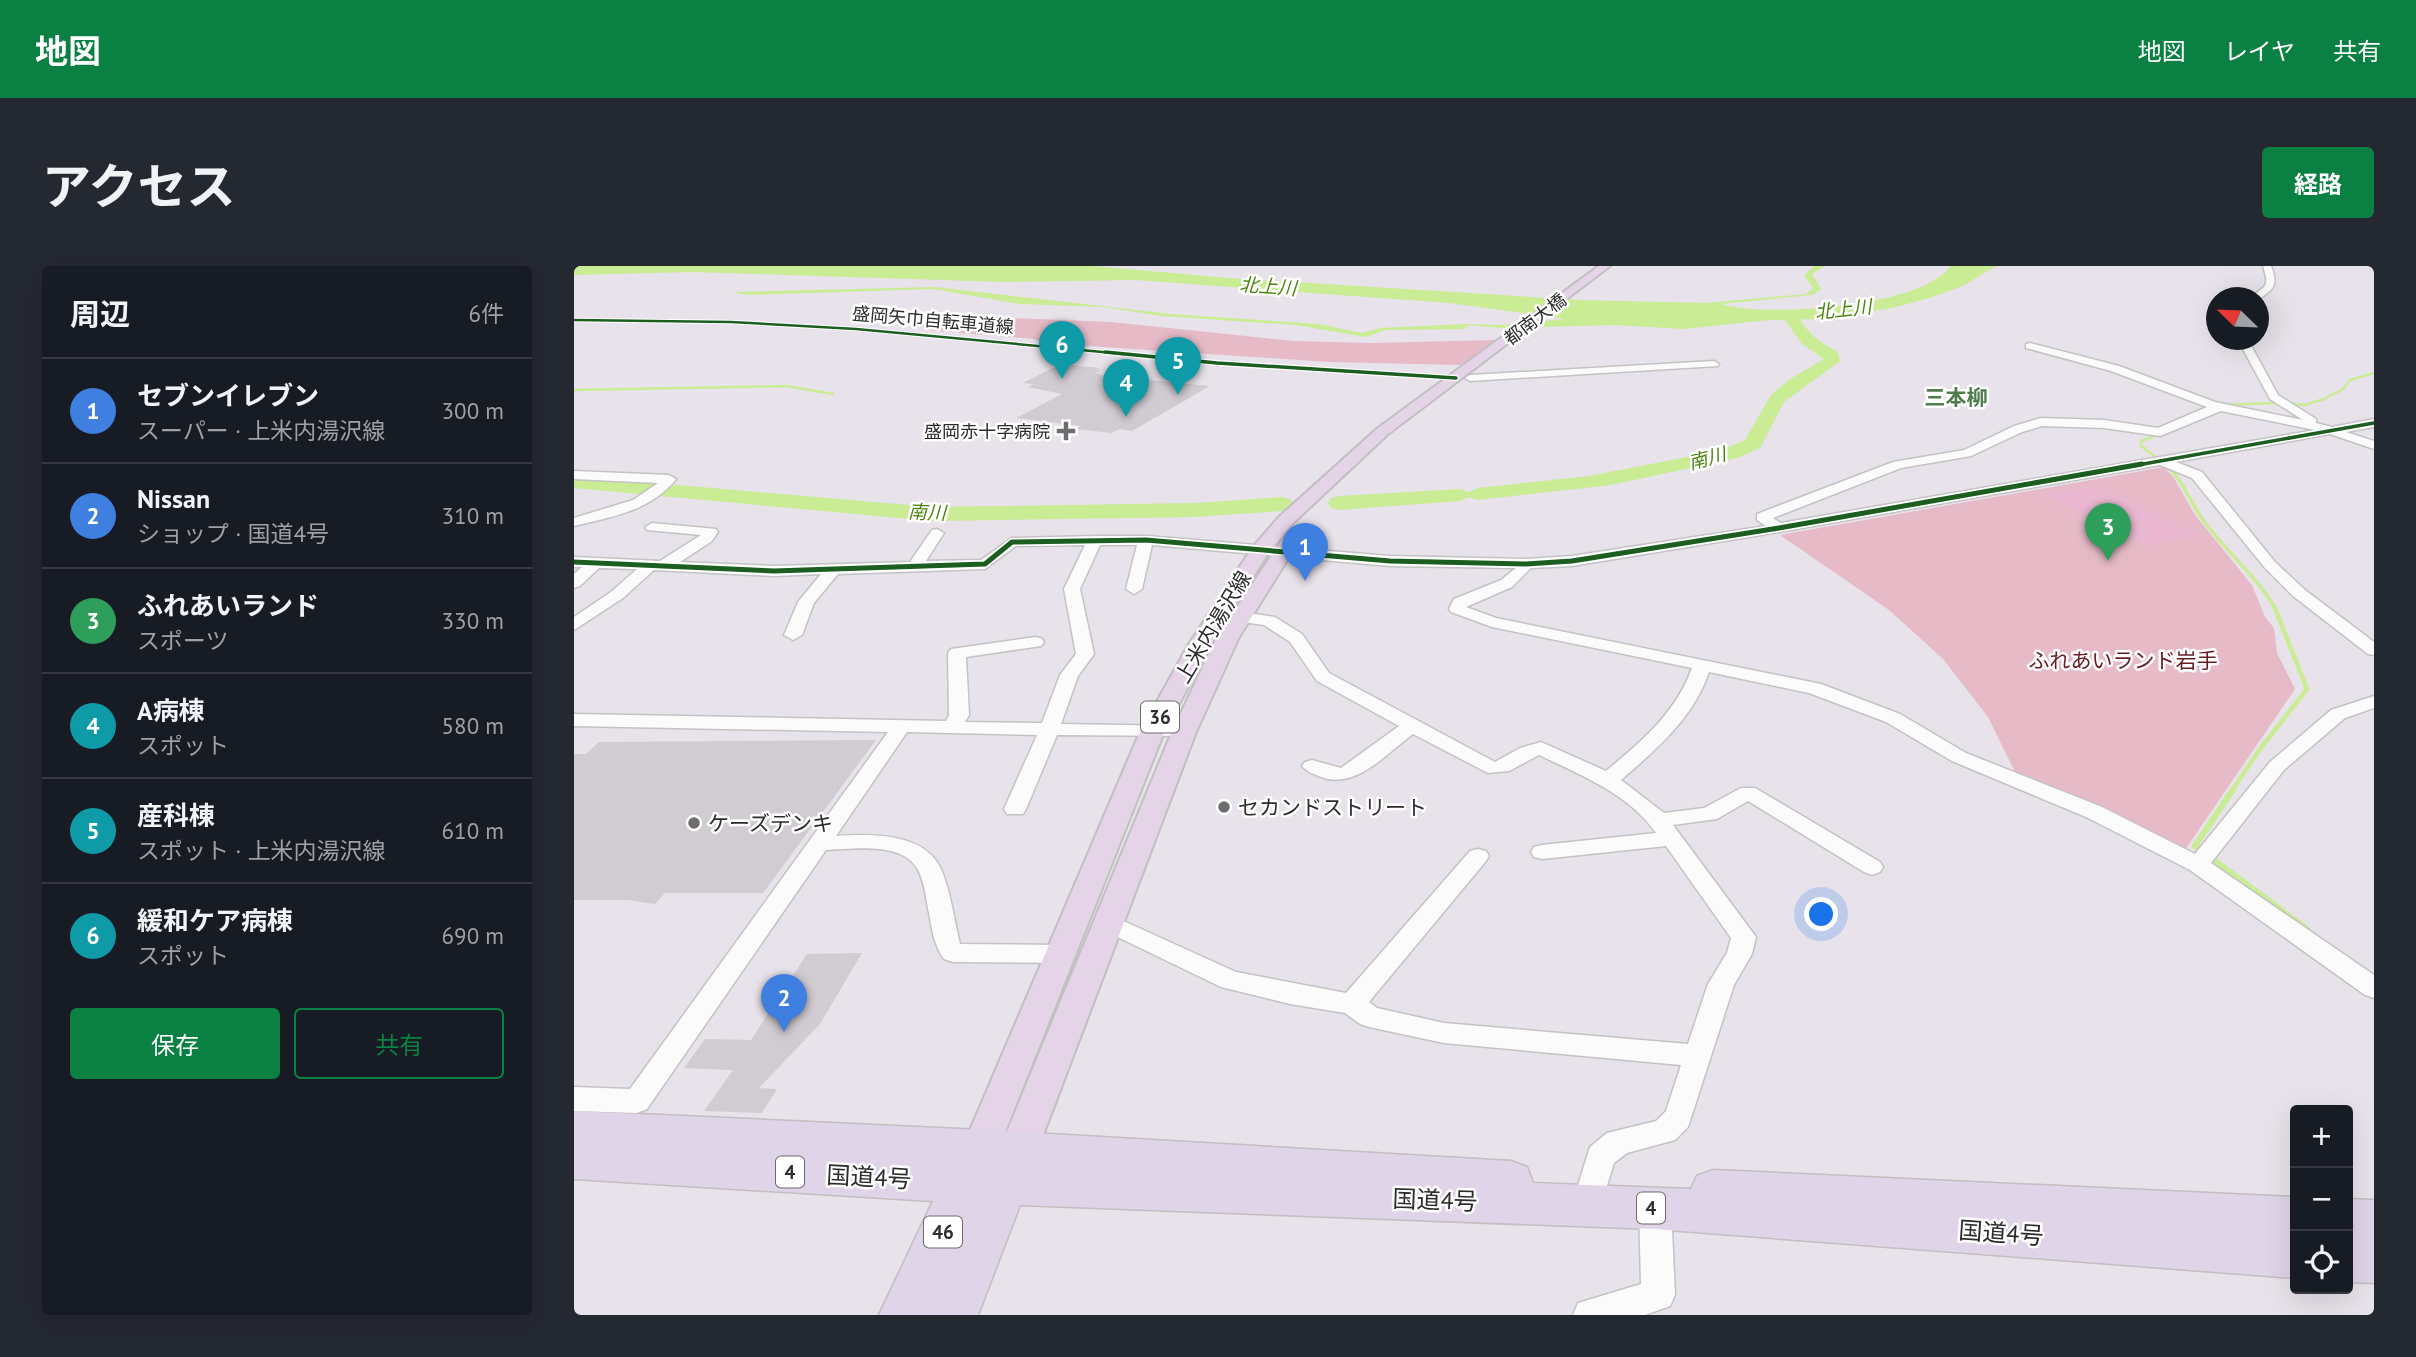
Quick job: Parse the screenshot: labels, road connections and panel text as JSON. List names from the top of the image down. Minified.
{"streets":{"highway":["4","国道4号","46"],"main road":["都南大橋","上米内湯沢線","36"],"cycle path":["盛岡矢巾自転車道線"]},"crossings":[["都南大橋","上米内湯沢線"],["上米内湯沢線","国道4号"],["上米内湯沢線","46"],["国道4号","46"]],"districts":["三本柳"],"water":["北上川","南川"],"parks":["ふれあいランド岩手"],"places":{"health":["盛岡赤十字病院"],"other":["セカンドストリート","ケーズデンキ"]},"north":"top left","page":{"header":"地図","nav":["地図","レイヤ","共有"],"title":"アクセス","buttons":["経路",["保存","共有"]],"heading":["周辺","6件"],"pins":["6","5","4","3","1","2"],"list":[{"mark":"1","name":"セブンイレブン","note":"スーパー · 上米内湯沢線","value":"300 m"},{"mark":"2","name":"Nissan","note":"ショップ · 国道4号","value":"310 m"},{"mark":"3","name":"ふれあいランド","note":"スポーツ","value":"330 m"},{"mark":"4","name":"A病棟","note":"スポット","value":"580 m"},{"mark":"5","name":"産科棟","note":"スポット · 上米内湯沢線","value":"610 m"},{"mark":"6","name":"緩和ケア病棟","note":"スポット","value":"690 m"}],"map_buttons":["+","−"]}}
